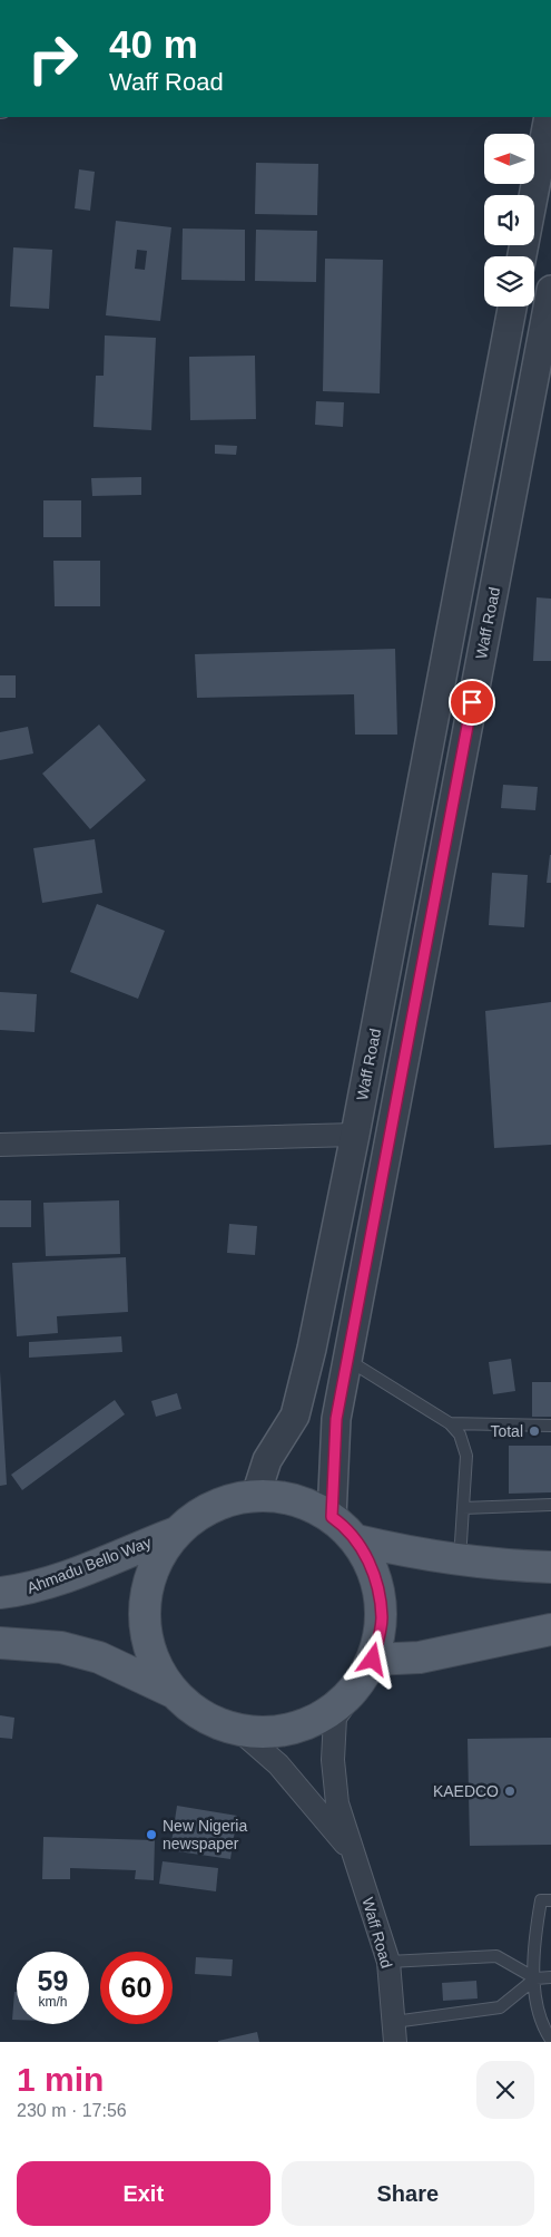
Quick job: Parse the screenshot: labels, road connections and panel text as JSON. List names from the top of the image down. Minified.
{"streets":{"main road":["Ahmadu Bello Way"],"street":["Waff Road"]},"places":["Total","KAEDCO","New Nigeria newspaper"],"north":"left","page":{"turn":["40 m","Waff Road"],"speed":"59 km/h","limit":"60","heading":["1 min","230 m · 17:56"],"buttons":["Exit","Share"]}}
